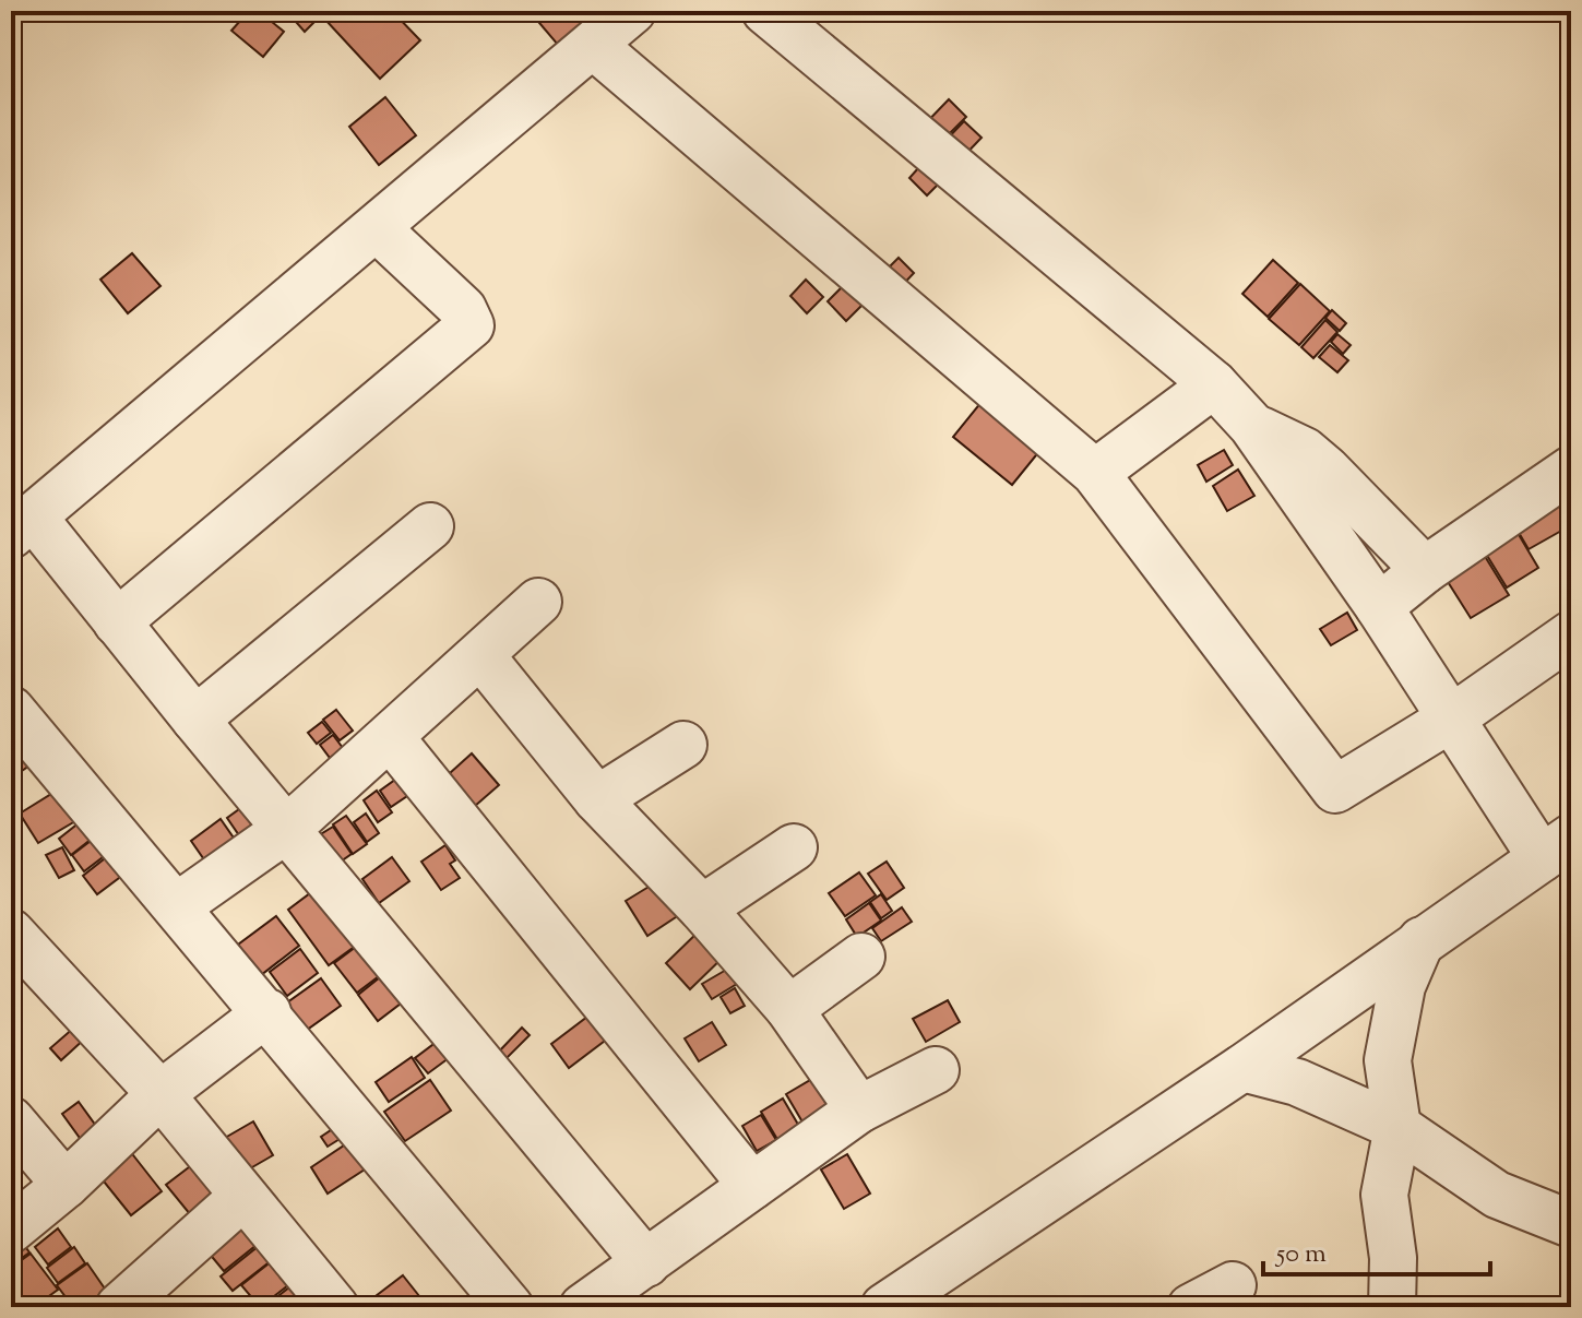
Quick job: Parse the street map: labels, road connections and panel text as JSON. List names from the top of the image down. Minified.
{"scale_bar":"50 m"}
